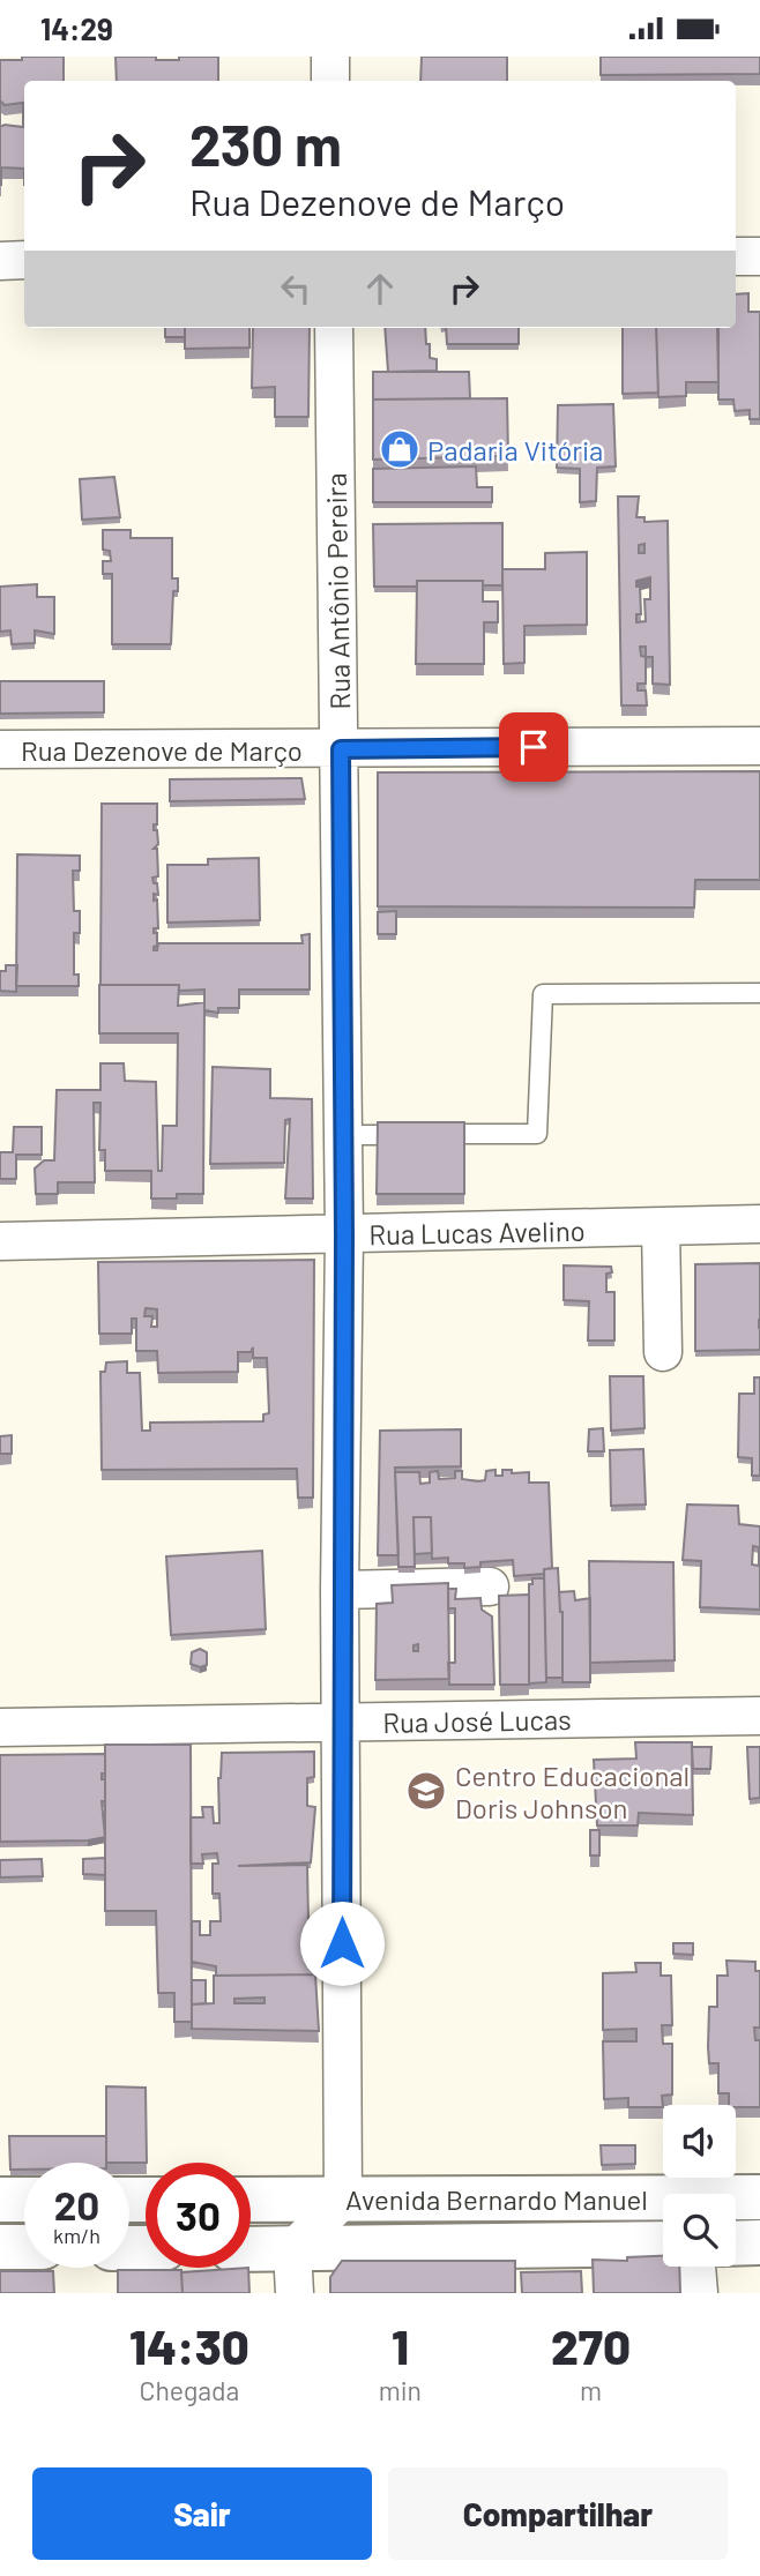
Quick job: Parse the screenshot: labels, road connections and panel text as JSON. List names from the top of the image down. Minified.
{"streets":{"street":["Rua Antônio Pereira","Rua Dezenove de Março","Rua Lucas Avelino","Rua José Lucas","Avenida Bernardo Manuel"]},"crossings":[["Rua Antônio Pereira","Rua Dezenove de Março"],["Rua Antônio Pereira","Rua Lucas Avelino"],["Rua Antônio Pereira","Rua José Lucas"],["Rua Antônio Pereira","Avenida Bernardo Manuel"]],"places":{"shop":["Padaria Vitória"],"school or university":["Centro Educacional Doris Johnson"]},"page":{"status":"14:29","turn":["230 m","Rua Dezenove de Março"],"speed":"20 km/h","limit":"30","eta":["14:30","Chegada","1","min","270","m"],"buttons":["Sair","Compartilhar"]}}
